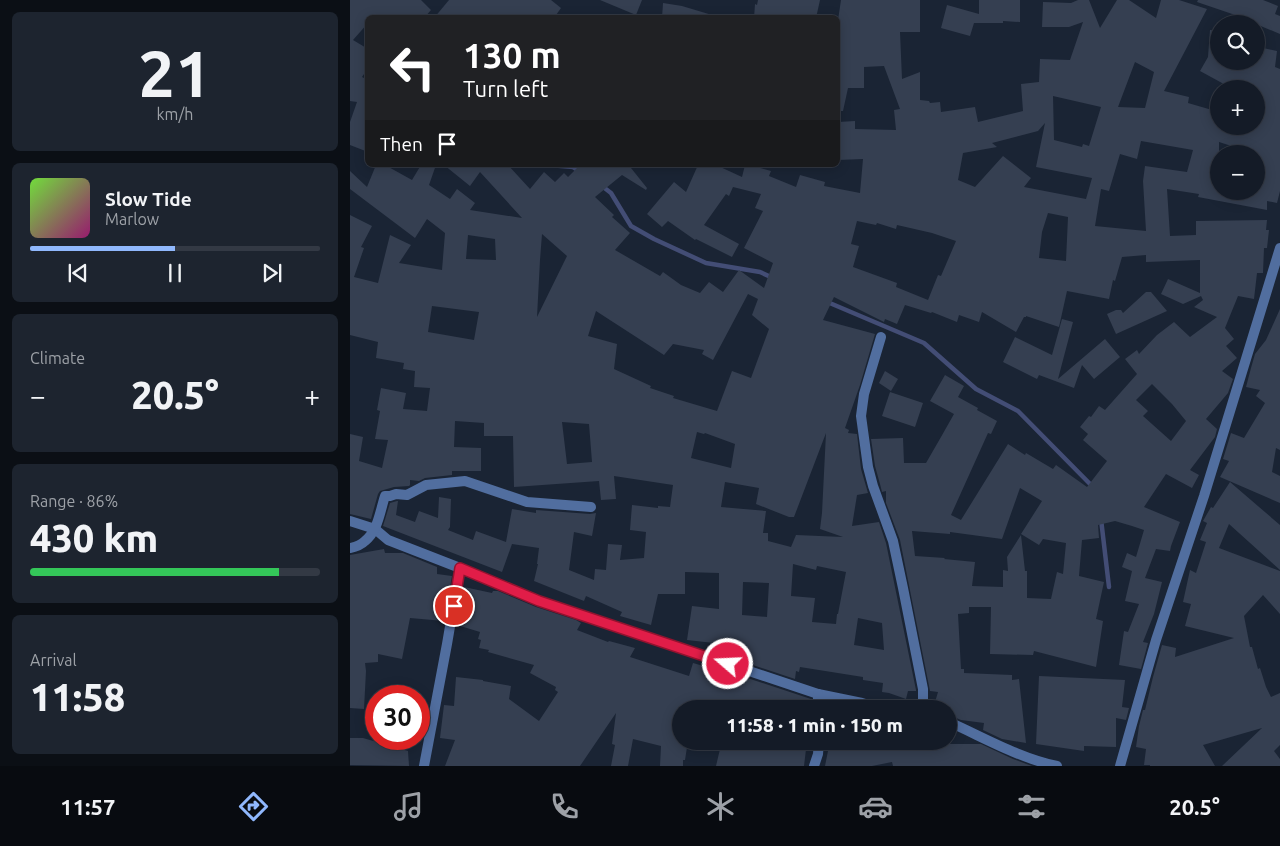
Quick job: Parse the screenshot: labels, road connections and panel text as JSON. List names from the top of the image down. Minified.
{"page":{"tile":[["21","km/h"],"Climate",["Range · 86%","430 km"],["Arrival","11:58"]],"map_buttons":["+","−"],"turn":["130 m","Turn left"],"then":"Then","song":["Slow Tide","Marlow"],"heat":["−","20.5°","+"],"limit":"30","trip":"11:58 · 1 min · 150 m","tabs":["11:57","20.5°"]}}
